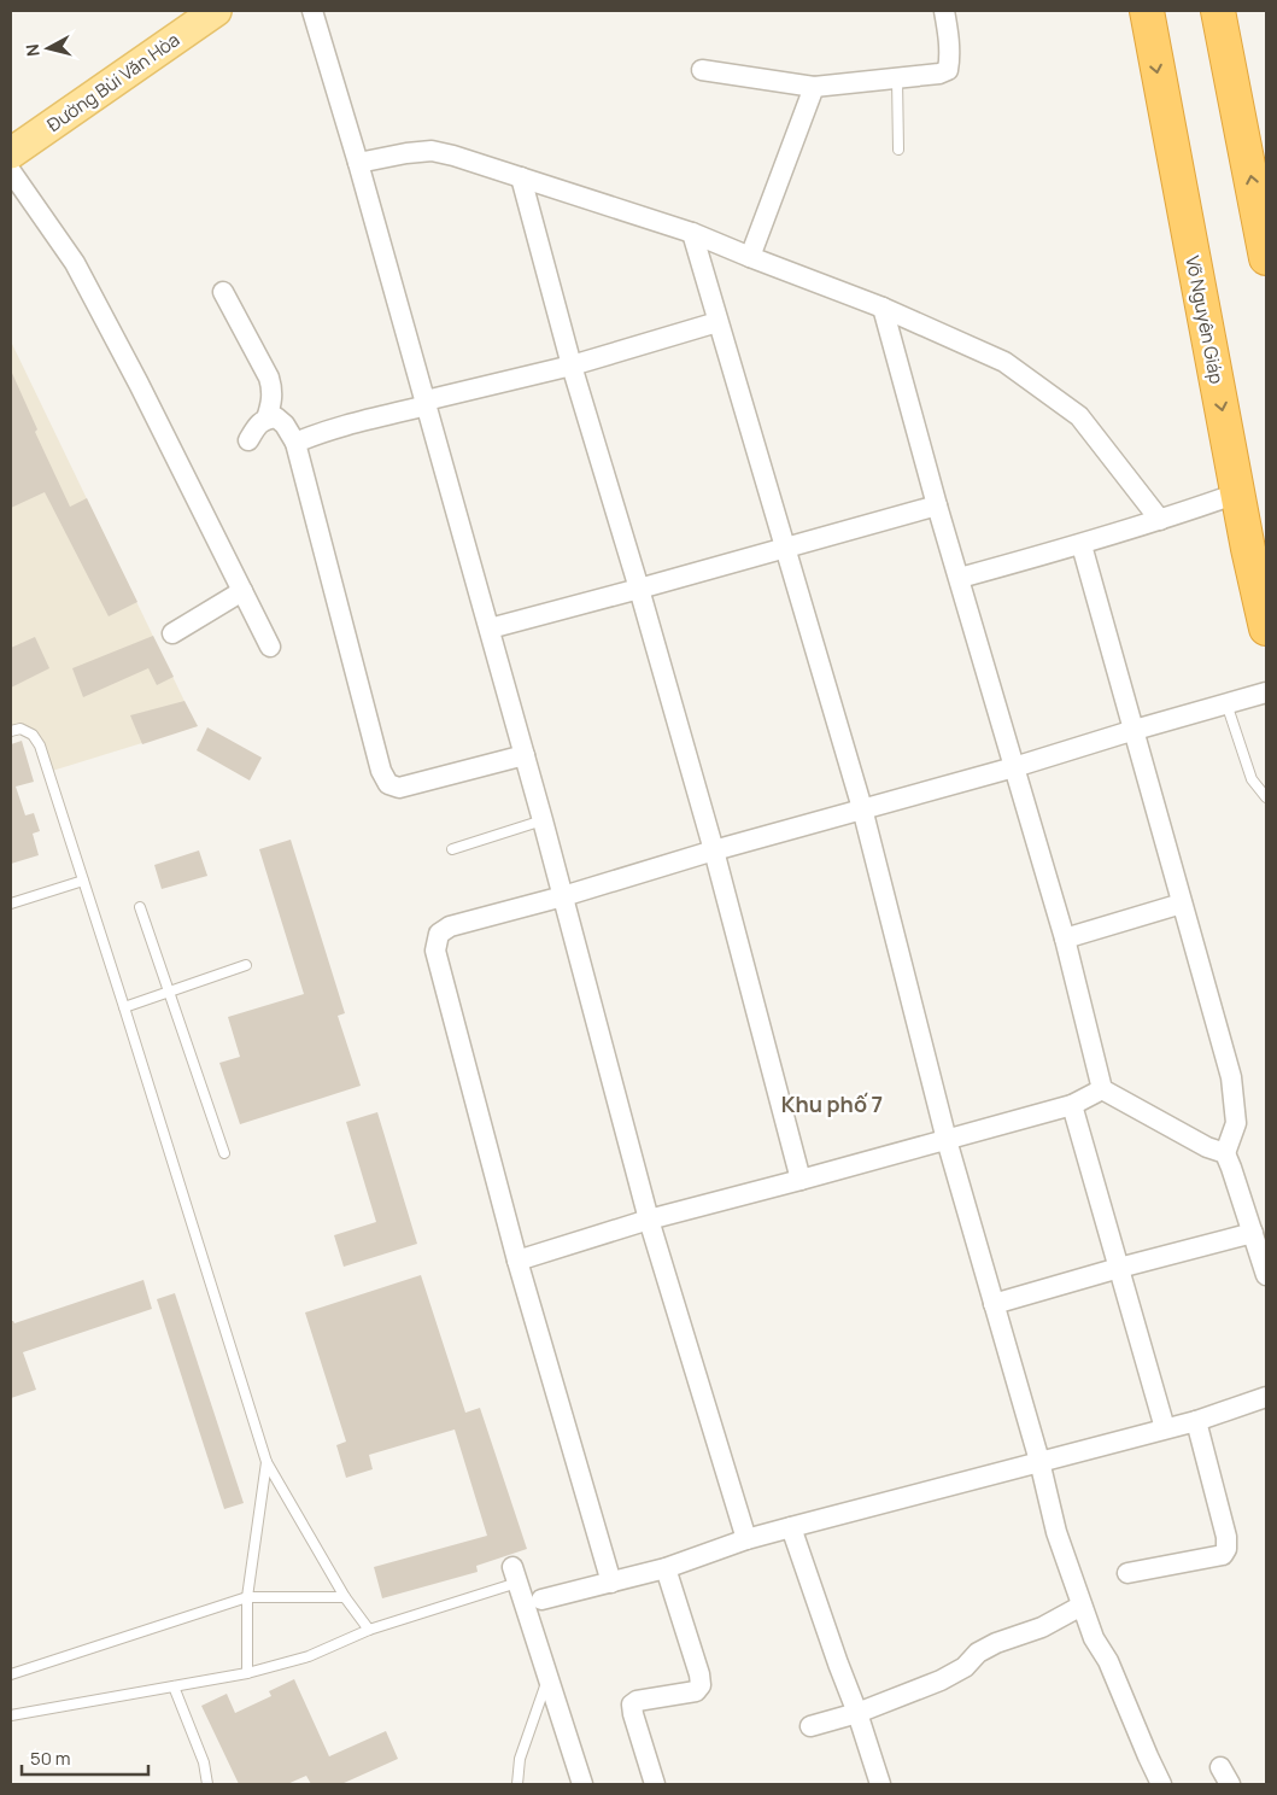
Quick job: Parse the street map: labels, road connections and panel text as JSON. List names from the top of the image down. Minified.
{"streets":{"highway":["Võ Nguyên Giáp"],"main road":["Đường Bùi Văn Hòa"]},"districts":["Khu phố 7"],"scale_bar":"50 m","north":"left"}
